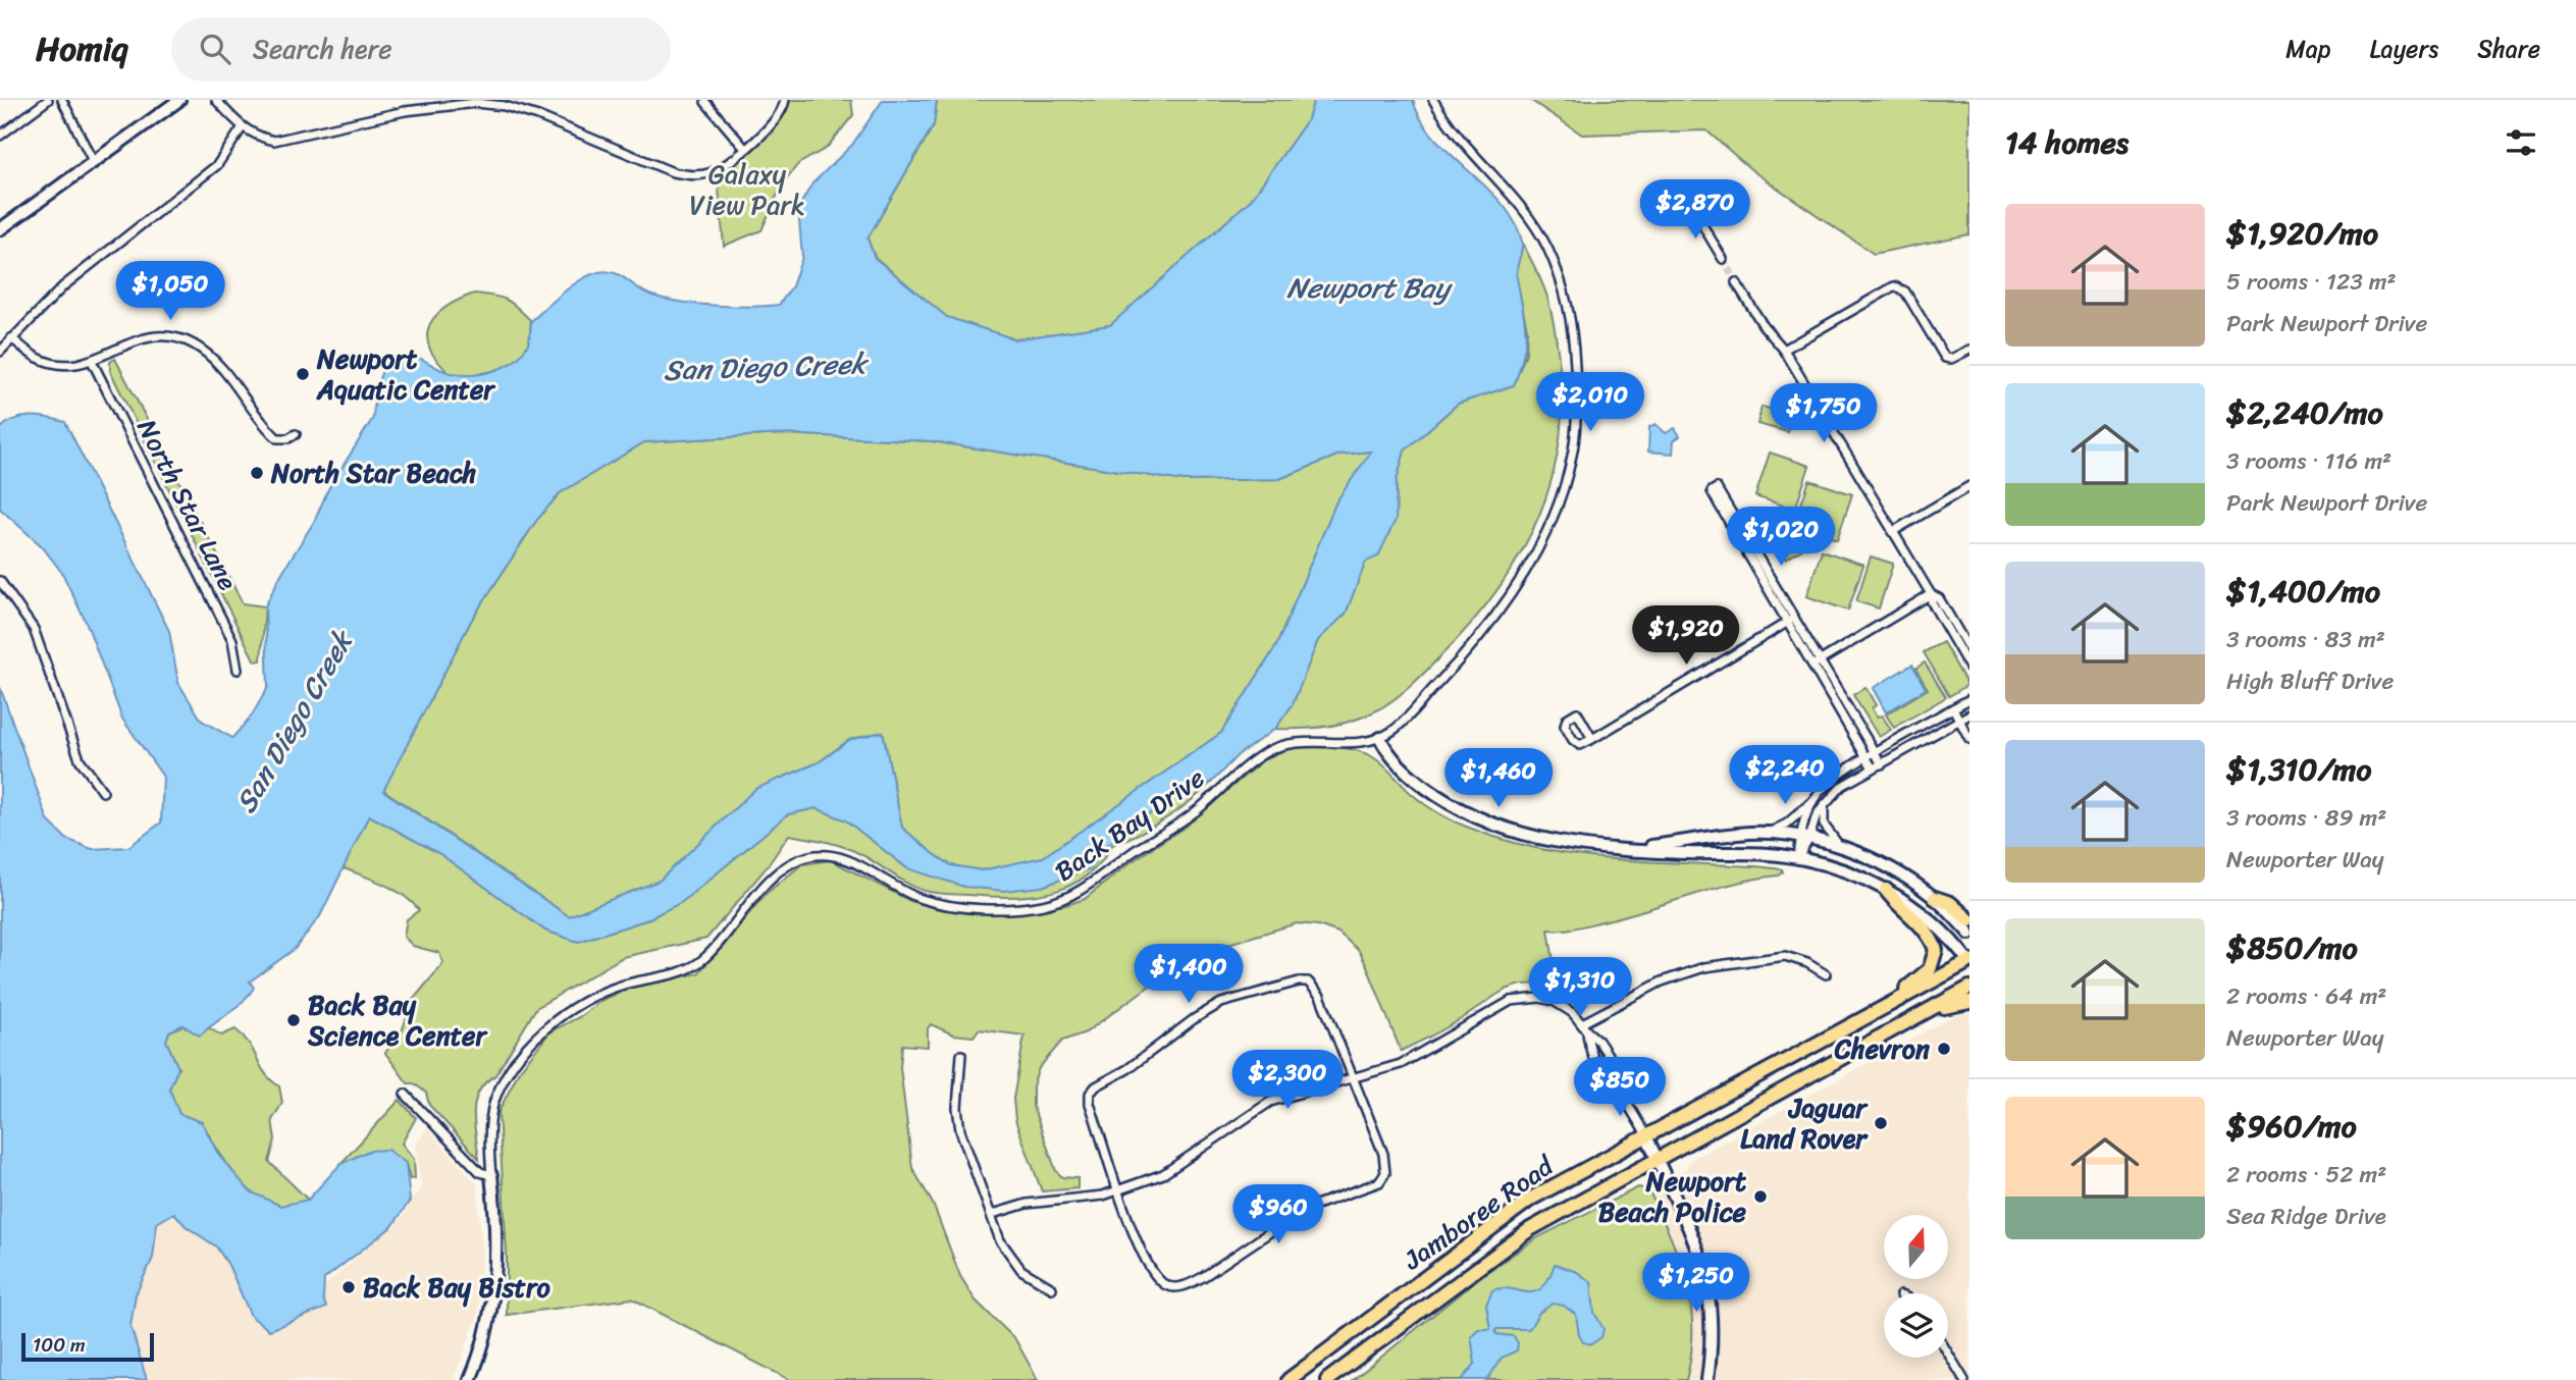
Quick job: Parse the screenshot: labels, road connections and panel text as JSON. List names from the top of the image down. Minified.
{"streets":{"main road":["Jamboree Road"],"street":["North Star Lane","Back Bay Drive"]},"water":["Newport Bay","San Diego Creek"],"parks":["Galaxy View Park"],"places":["Newport Aquatic Center","North Star Beach","Back Bay Science Center","Chevron","Jaguar Land Rover","Newport Beach Police","Back Bay Bistro"],"scale_bar":"100 m","north":"top","page":{"header":"Homiq","search":"Search here","nav":["Map","Layers","Share"],"heading":"14 homes","price":["$2,870","$1,050","$2,010","$1,750","$1,020","$1,920","$2,240","$1,460","$1,400","$1,310","$2,300","$850","$960","$1,250"],"list":[{"name":"$1,920/mo","note":"5 rooms · 123 m² · Park Newport Drive"},{"name":"$2,240/mo","note":"3 rooms · 116 m² · Park Newport Drive"},{"name":"$1,400/mo","note":"3 rooms · 83 m² · High Bluff Drive"},{"name":"$1,310/mo","note":"3 rooms · 89 m² · Newporter Way"},{"name":"$850/mo","note":"2 rooms · 64 m² · Newporter Way"},{"name":"$960/mo","note":"2 rooms · 52 m² · Sea Ridge Drive"}],"scale":"100 m"}}
